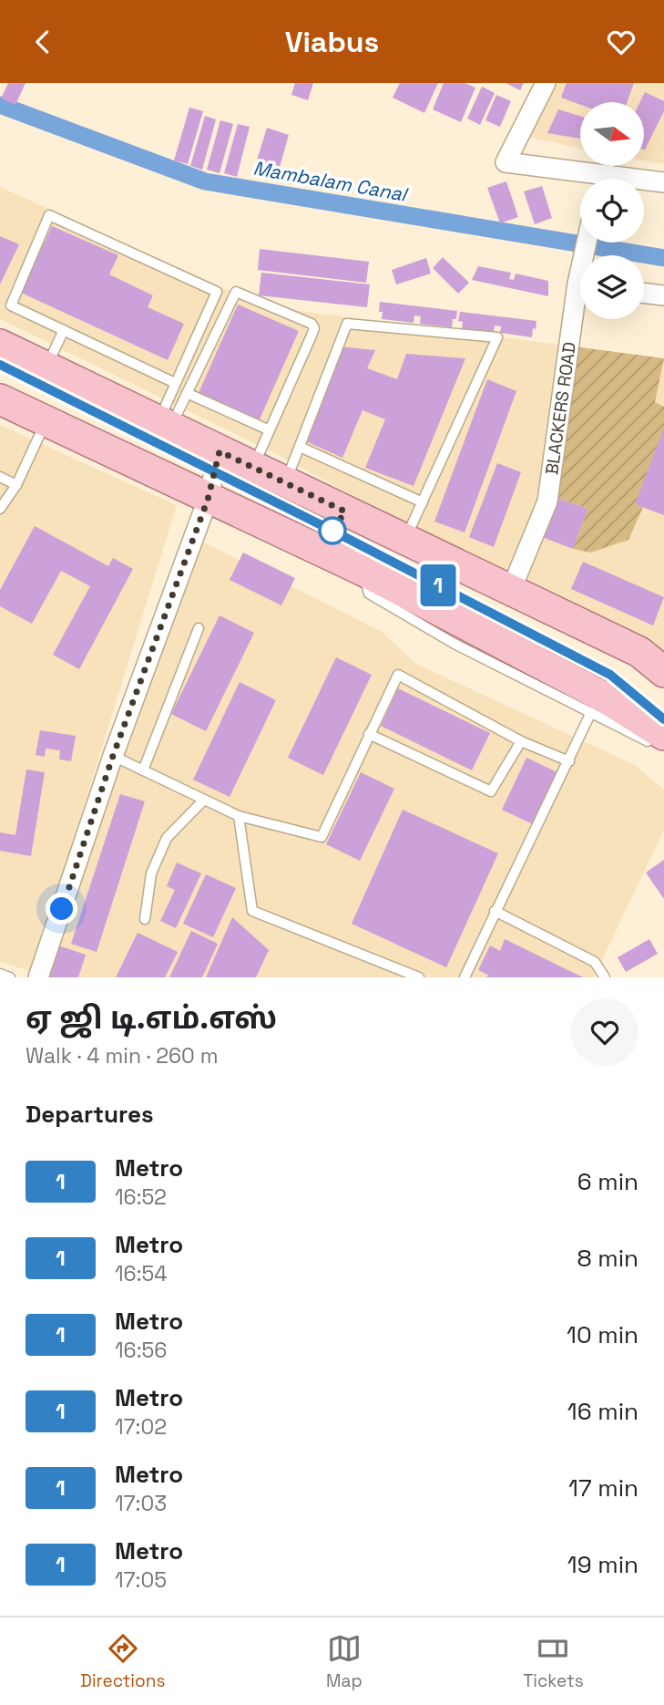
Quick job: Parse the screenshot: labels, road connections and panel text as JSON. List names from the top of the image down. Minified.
{"streets":{"street":["BLACKERS ROAD"]},"water":["Mambalam Canal"],"lines":["metro line 1"],"north":"right","page":{"header":"Viabus","on_map":"1","heading":[["ஏ ஜி டி.எம்.எஸ்","Walk · 4 min · 260 m"],"Departures"],"list":[{"mark":"1","name":"Metro","note":"16:52","value":"6 min"},{"mark":"1","name":"Metro","note":"16:54","value":"8 min"},{"mark":"1","name":"Metro","note":"16:56","value":"10 min"},{"mark":"1","name":"Metro","note":"17:02","value":"16 min"},{"mark":"1","name":"Metro","note":"17:03","value":"17 min"},{"mark":"1","name":"Metro","note":"17:05","value":"19 min"}],"tabs":["Directions","Map","Tickets"]}}
